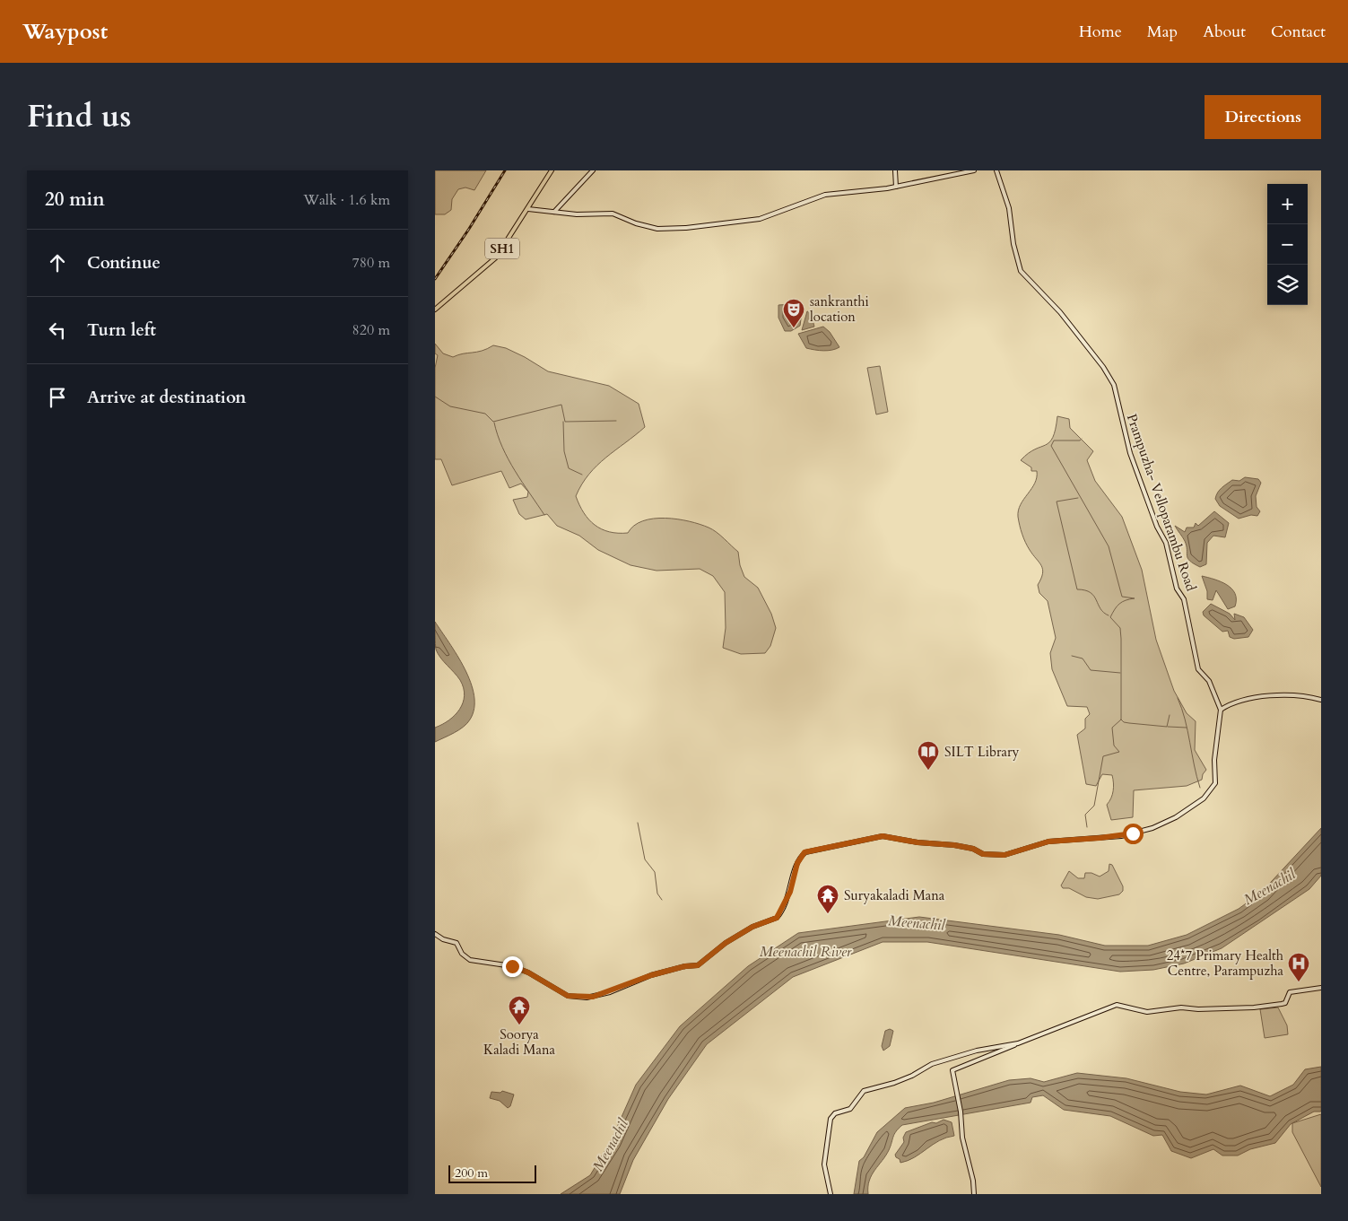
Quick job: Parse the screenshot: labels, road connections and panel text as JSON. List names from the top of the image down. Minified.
{"streets":{"main road":["SH1","Prampuzha- Velloparambu Road"]},"water":["Meenachil","Meenachil River"],"places":{"theatre":["sankranthi location"],"library":["SILT Library"],"temple":["Suryakaladi Mana","Soorya Kaladi Mana"],"hospital":["24*7 Primary Health Centre, Parampuzha"]},"scale_bar":"200 m","page":{"header":"Waypost","nav":["Home","Map","About","Contact"],"title":"Find us","buttons":"Directions","heading":["20 min","Walk · 1.6 km"],"map_buttons":["+","−"],"list":[["Continue","780 m"],["Turn left","820 m"],"Arrive at destination"],"scale":"200 m"}}
